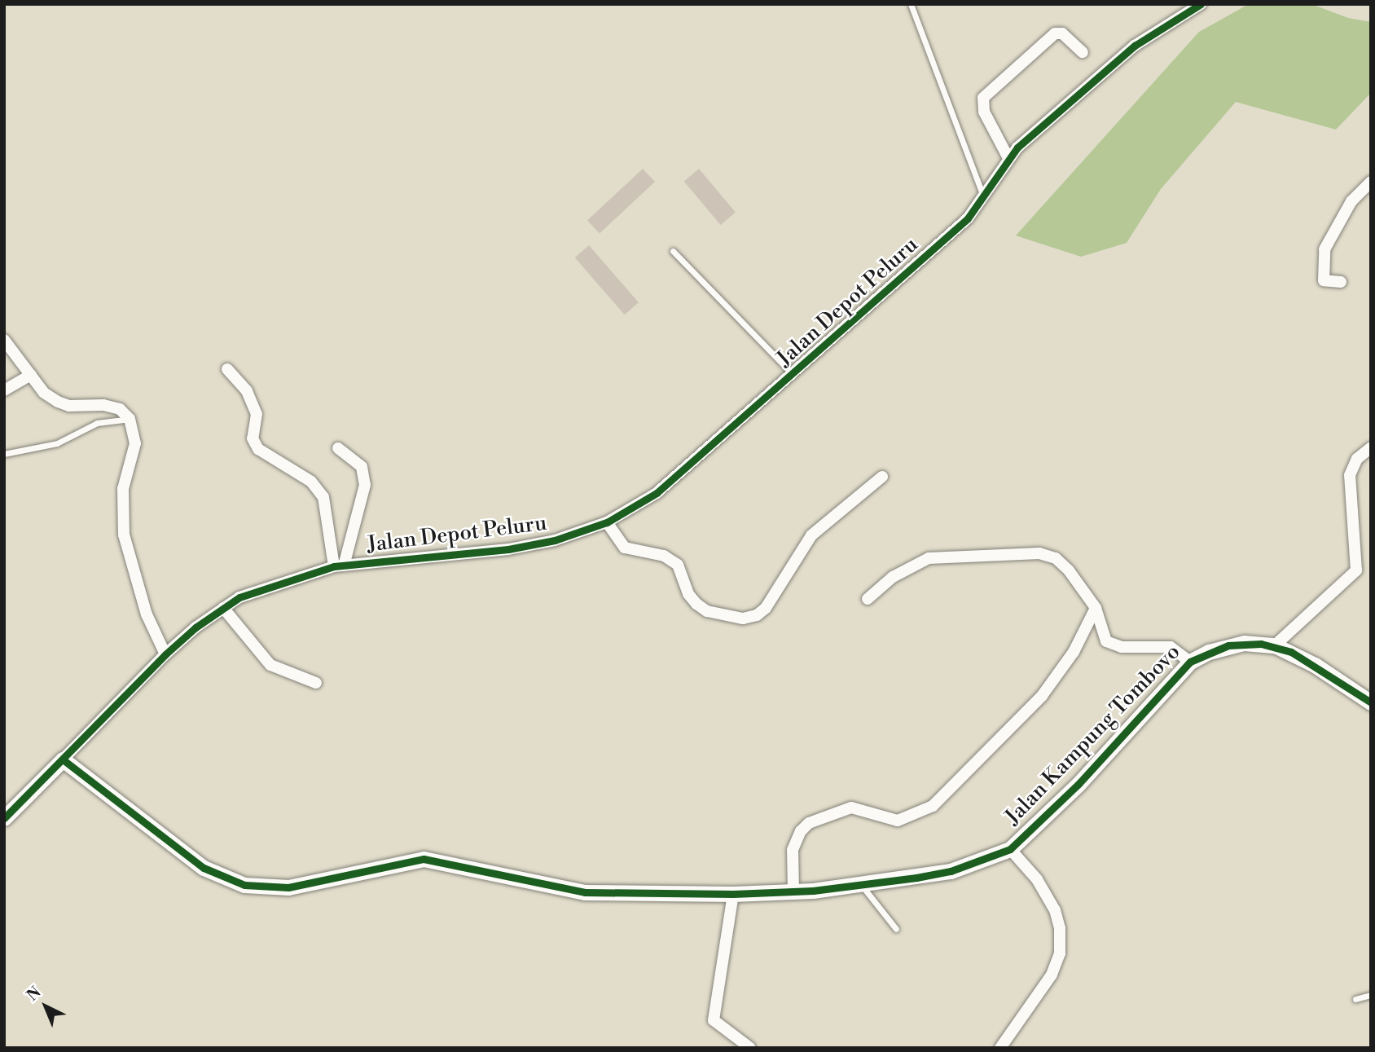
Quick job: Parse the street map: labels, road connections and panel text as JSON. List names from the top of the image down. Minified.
{"streets":{"street":["Jalan Depot Peluru","Jalan Kampung Tombovo"]},"crossings":[["Jalan Depot Peluru","Jalan Kampung Tombovo"]],"north":"top left"}
